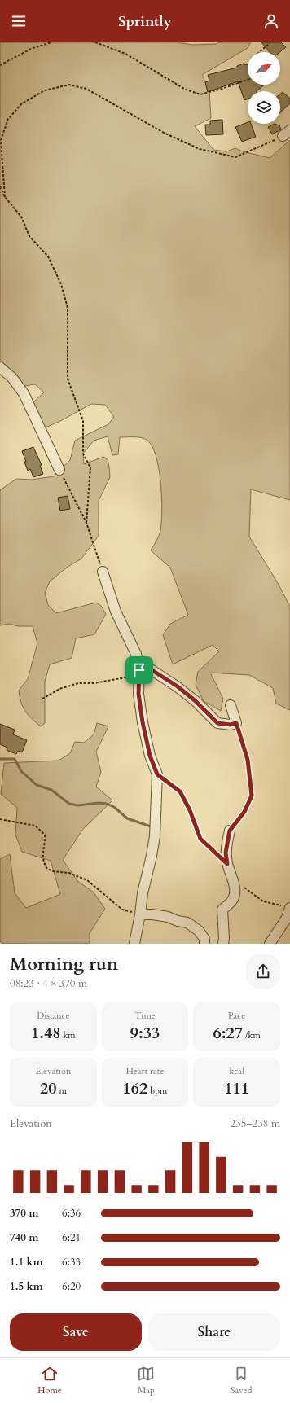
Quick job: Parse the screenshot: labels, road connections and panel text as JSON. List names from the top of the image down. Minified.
{"north":"top right","page":{"header":"Sprintly","heading":["Morning run","08:23 · 4 × 370 m"],"stats":[["Distance","1.48 km"],["Time","9:33"],["Pace","6:27 /km"],["Elevation","20 m"],["Heart rate","162 bpm"],["kcal","111"]],"chart":["Elevation","235–238 m"],"list":[{"name":"370 m","note":"6:36"},{"name":"740 m","note":"6:21"},{"name":"1.1 km","note":"6:33"},{"name":"1.5 km","note":"6:20"}],"buttons":["Save","Share"],"tabs":["Home","Map","Saved"]}}
